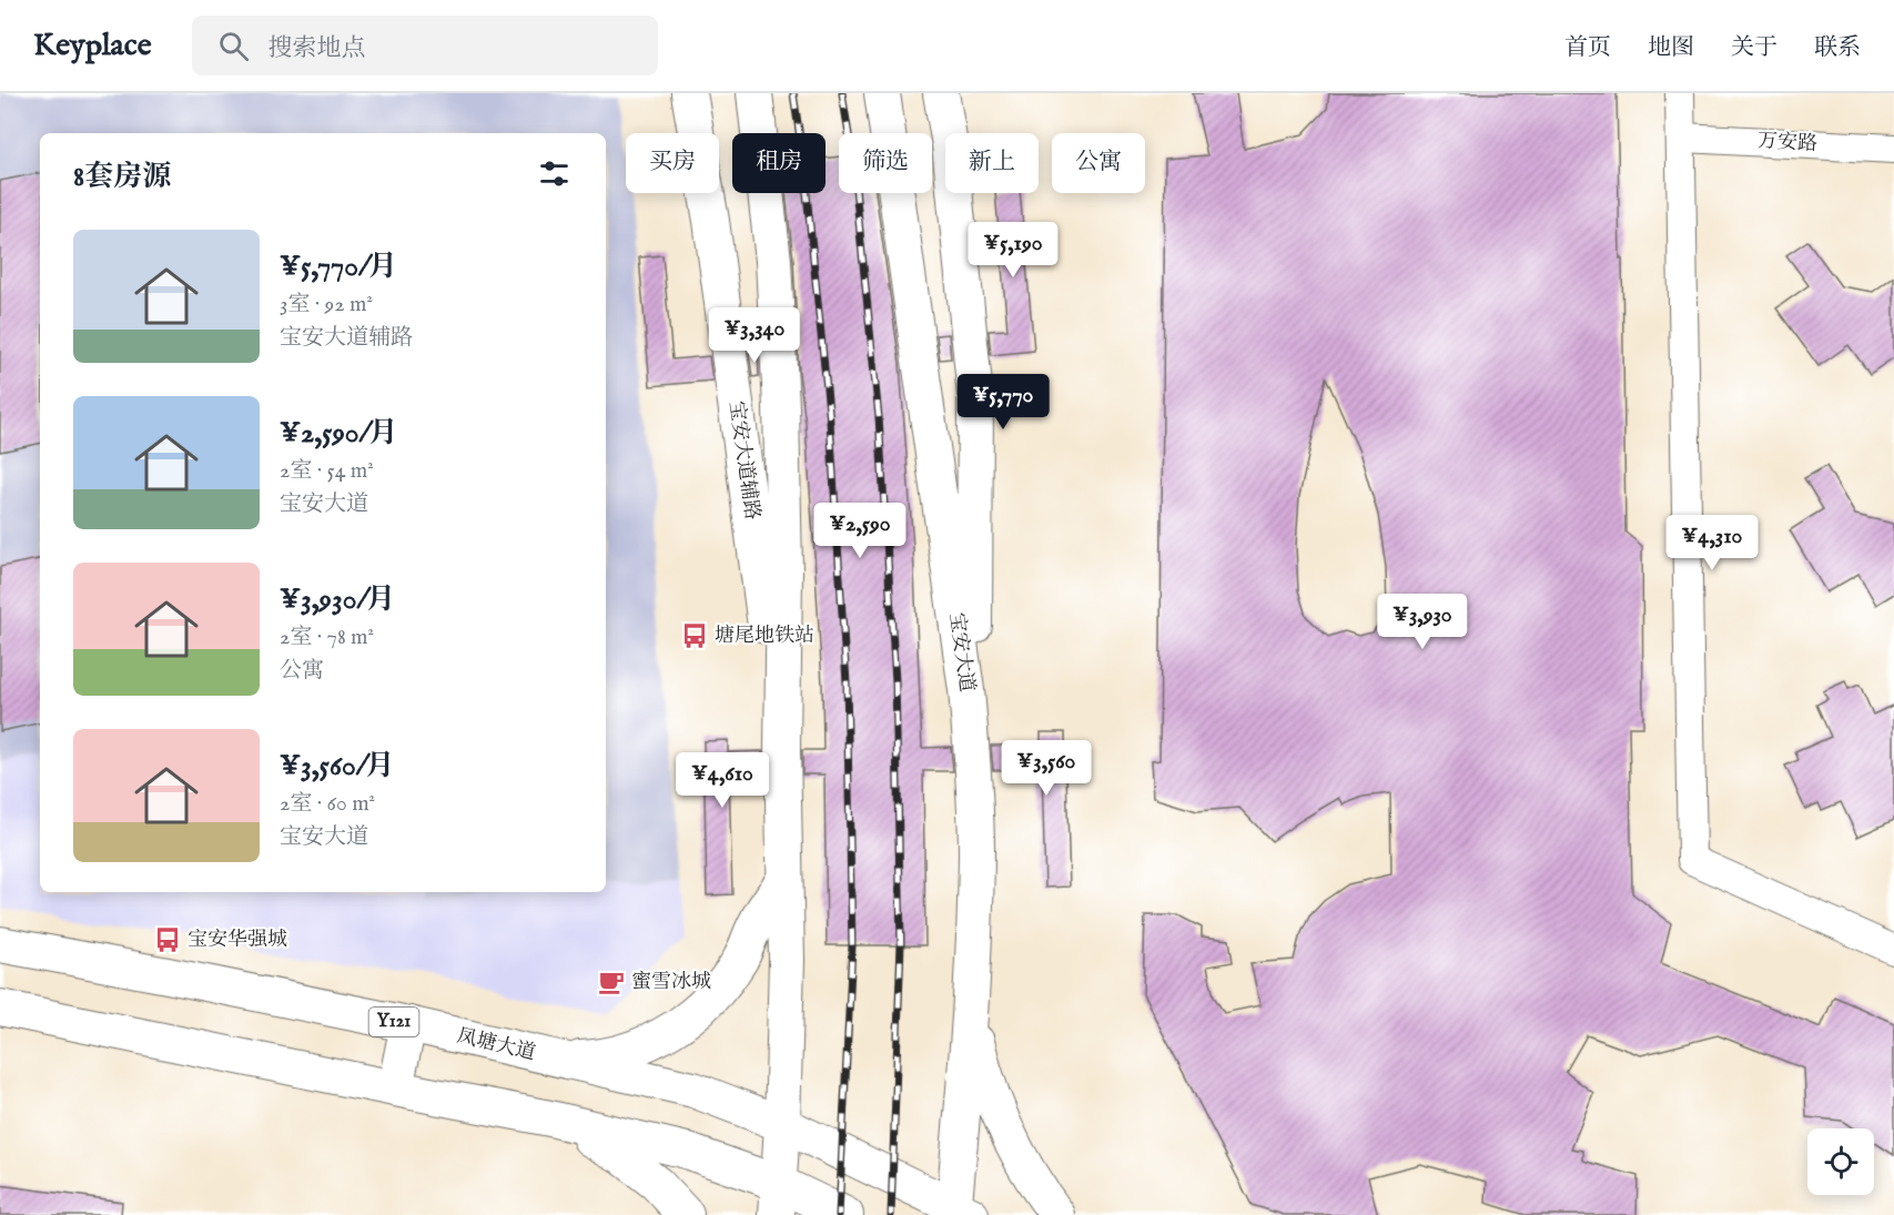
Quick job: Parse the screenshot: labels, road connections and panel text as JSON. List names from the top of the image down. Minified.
{"streets":{"main road":["宝安大道辅路","宝安大道","Y121","凤塘大道"],"street":["万安路"]},"crossings":[["宝安大道","凤塘大道"]],"places":{"bus stop":["塘尾地铁站","宝安华强城"],"cafe":["蜜雪冰城"]},"page":{"header":"Keyplace","search":"搜索地点","nav":["首页","地图","关于","联系"],"chip":["买房","租房","筛选","新上","公寓"],"heading":"8套房源","list":[{"name":"¥5,770/月","note":"3室 · 92 m² · 宝安大道辅路"},{"name":"¥2,590/月","note":"2室 · 54 m² · 宝安大道"},{"name":"¥3,930/月","note":"2室 · 78 m² · 公寓"},{"name":"¥3,560/月","note":"2室 · 60 m² · 宝安大道"}],"price":["¥5,190","¥3,340","¥5,770","¥2,590","¥4,310","¥3,930","¥3,560","¥4,610"]}}
